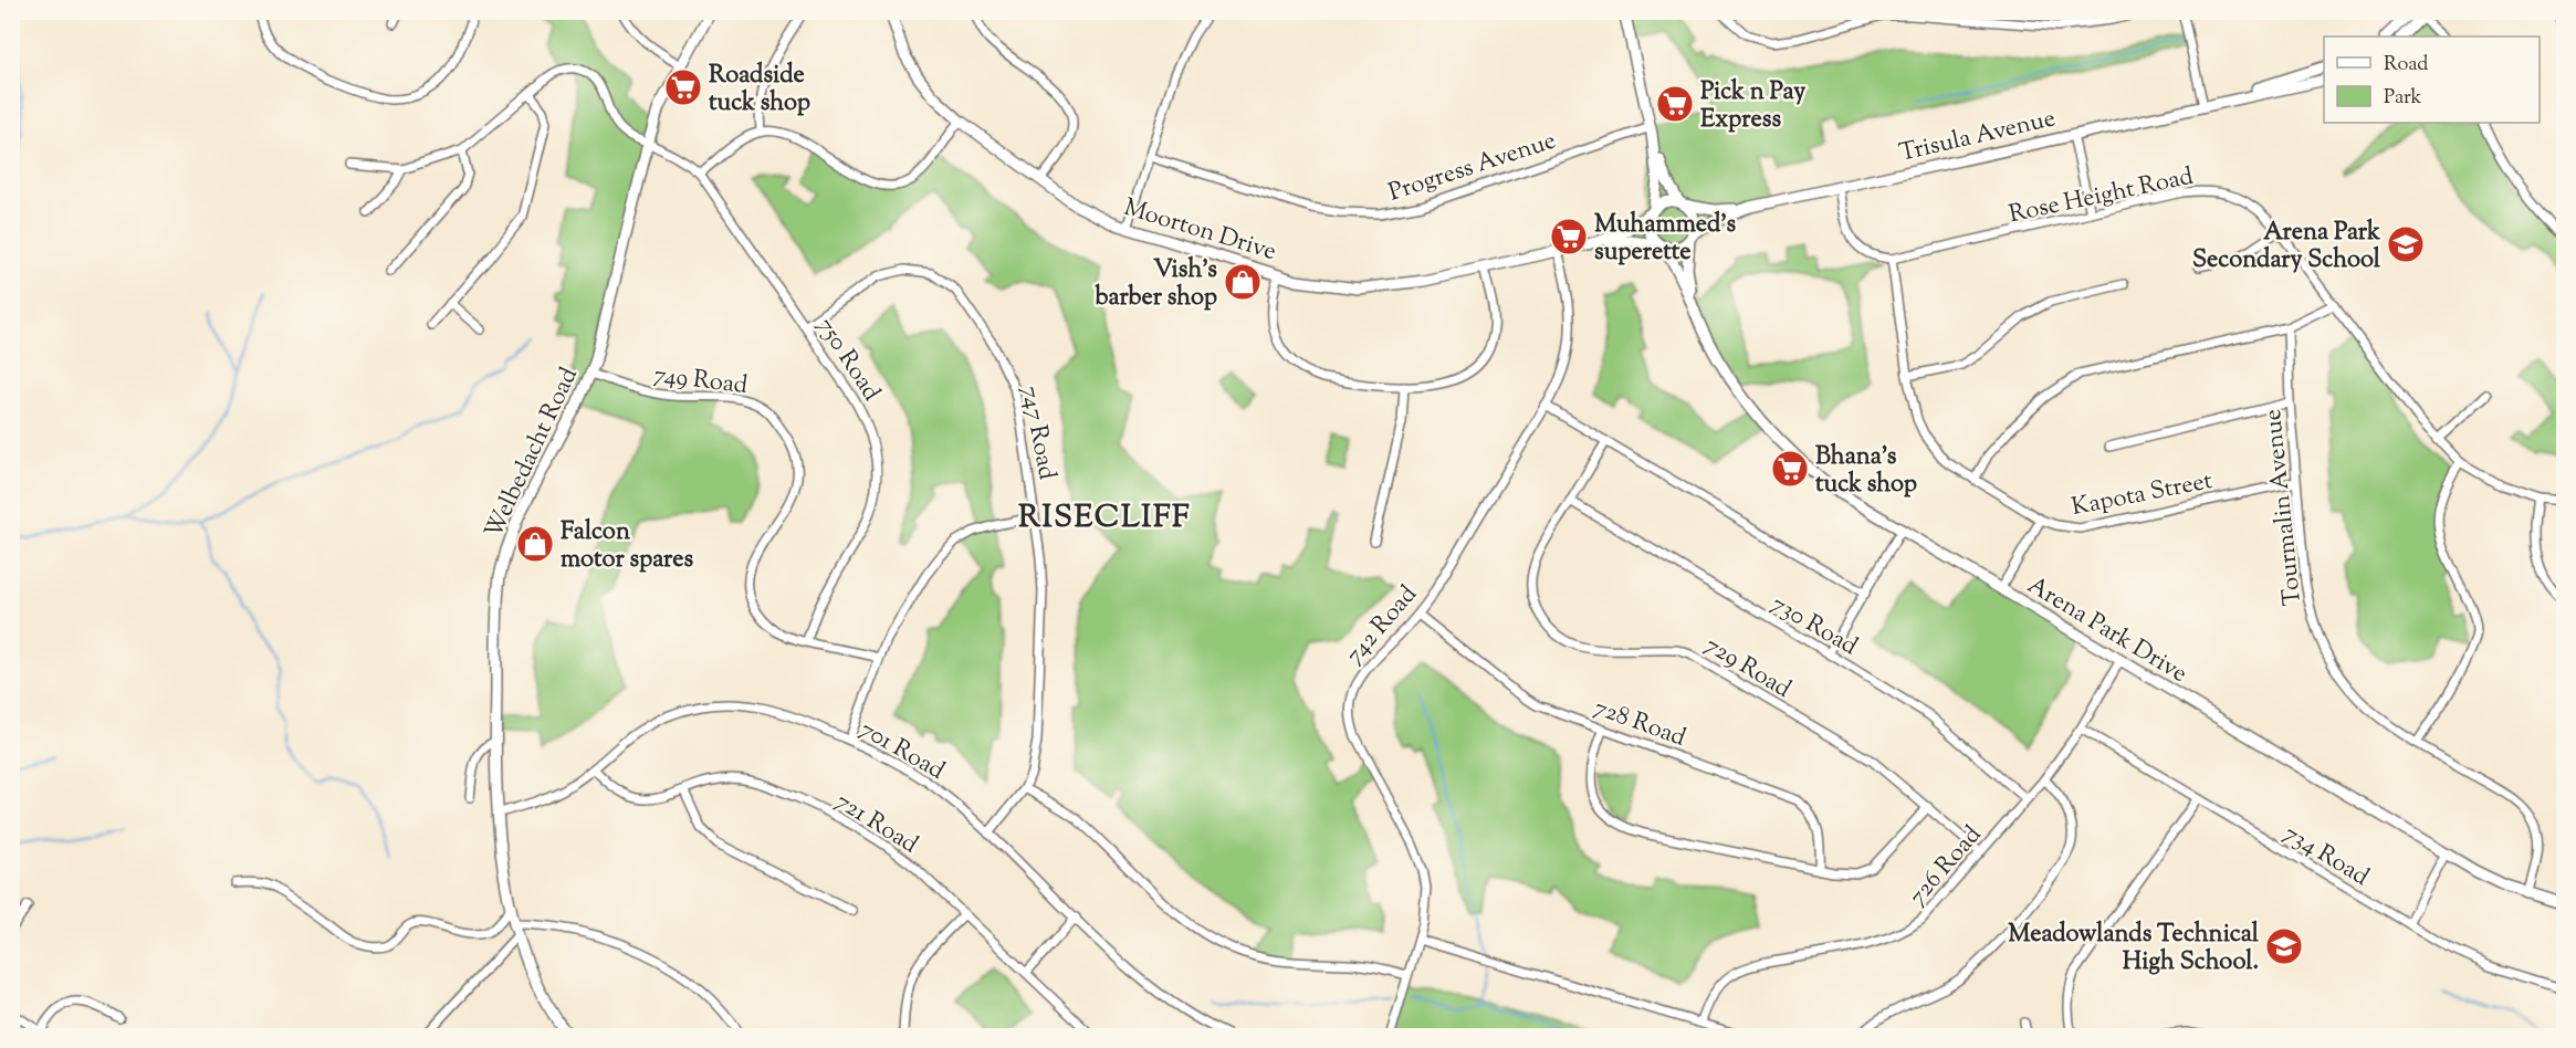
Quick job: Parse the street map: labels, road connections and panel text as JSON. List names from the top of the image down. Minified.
{"streets":{"street":["Trisula Avenue","Progress Avenue","Rose Height Road","Moorton Drive","750 Road","749 Road","747 Road","Welbedacht Road","Kapota Street","Tourmalin Avenue","742 Road","730 Road","Arena Park Drive","729 Road","728 Road","701 Road","721 Road","734 Road","726 Road"]},"crossings":[["Trisula Avenue","Rose Height Road"],["Trisula Avenue","Moorton Drive"],["Trisula Avenue","Arena Park Drive"],["Progress Avenue","Arena Park Drive"],["Rose Height Road","Kapota Street"],["Moorton Drive","742 Road"],["Moorton Drive","Arena Park Drive"],["750 Road","749 Road"],["750 Road","747 Road"],["750 Road","Welbedacht Road"],["749 Road","Welbedacht Road"],["747 Road","701 Road"],["Welbedacht Road","701 Road"],["Kapota Street","Tourmalin Avenue"],["Tourmalin Avenue","Arena Park Drive"],["742 Road","728 Road"],["730 Road","729 Road"],["730 Road","726 Road"],["Arena Park Drive","726 Road"],["729 Road","726 Road"],["701 Road","721 Road"],["734 Road","726 Road"]],"districts":["RISECLIFF"],"places":{"supermarket":["Roadside tuck shop","Pick n Pay Express","Muhammed's superette","Bhana's tuck shop"],"school or university":["Arena Park Secondary School","Meadowlands Technical High School."],"shop":["Vish's barber shop","Falcon motor spares"]},"legend":["Road","Park"]}
